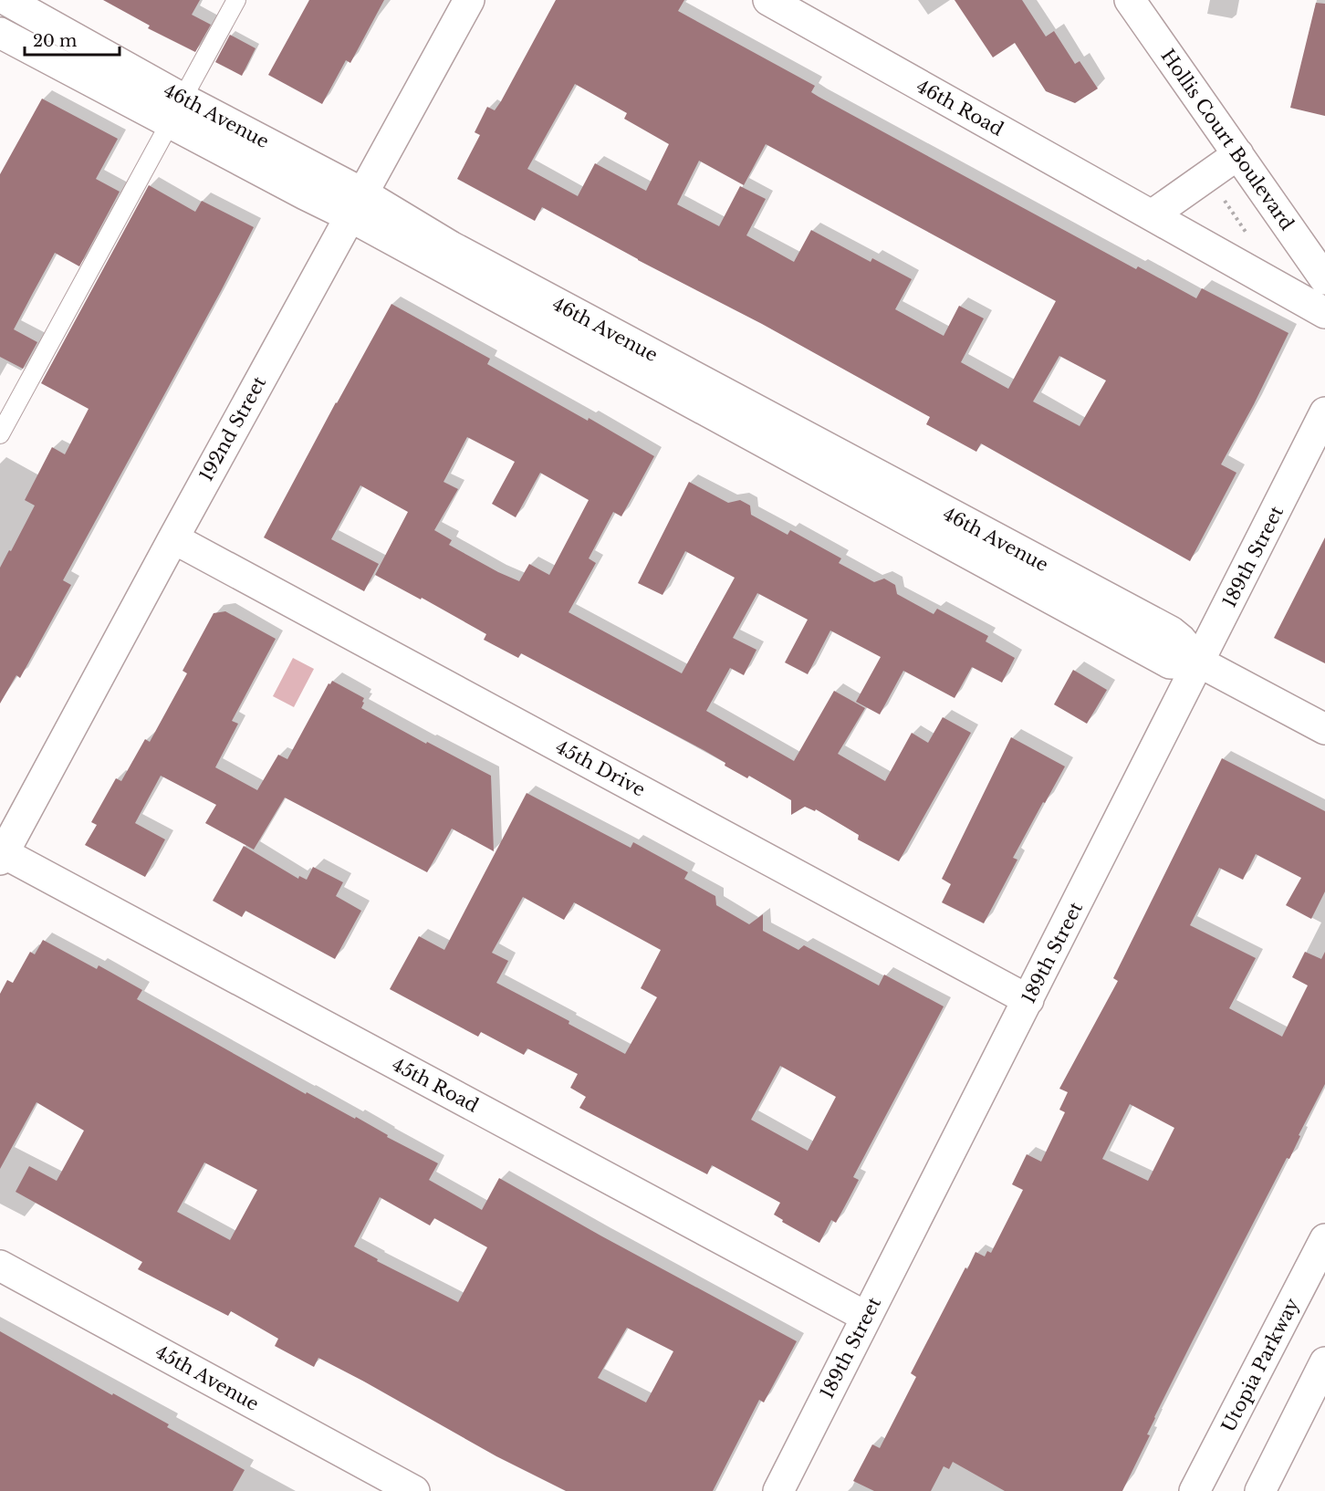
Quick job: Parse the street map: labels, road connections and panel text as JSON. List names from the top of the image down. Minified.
{"streets":{"street":["46th Road","46th Avenue","Hollis Court Boulevard","192nd Street","189th Street","45th Drive","45th Road","Utopia Parkway","45th Avenue"]},"crossings":[["46th Avenue","192nd Street"],["46th Avenue","189th Street"],["192nd Street","45th Drive"],["192nd Street","45th Road"],["189th Street","45th Drive"],["189th Street","45th Road"]],"scale_bar":"20 m"}
